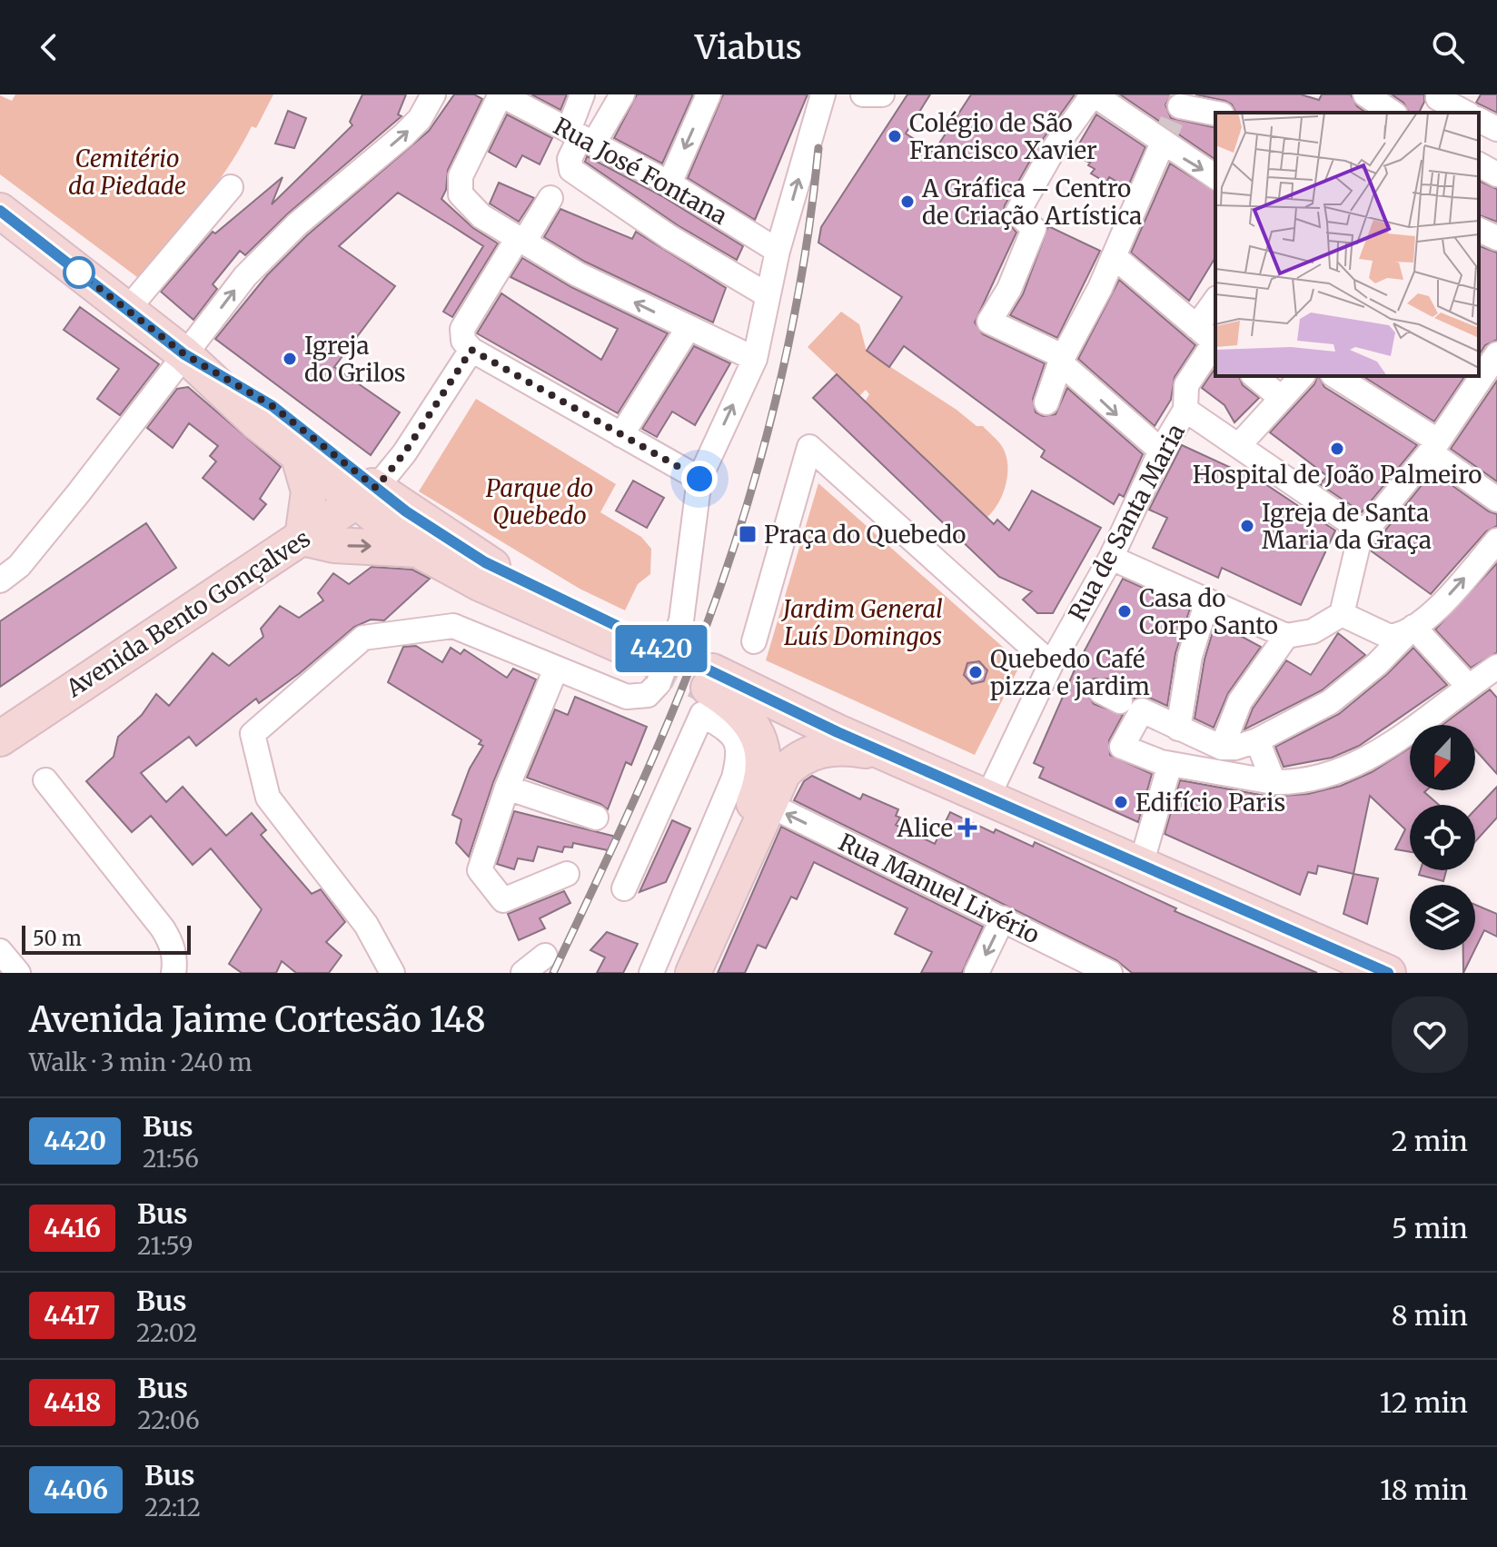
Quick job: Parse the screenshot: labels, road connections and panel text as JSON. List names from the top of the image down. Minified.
{"streets":{"main road":["Avenida Bento Gonçalves"],"street":["Rua José Fontana","Rua de Santa Maria","Rua Manuel Livério"]},"one_way":["Rua Manuel Livério"],"parks":["Cemitério da Piedade","Parque do Quebedo","Jardim General Luís Domingos"],"places":{"other":["Colégio de São Francisco Xavier","A Gráfica – Centro de Criação Artística","Igreja do Grilos","Hospital de João Palmeiro","Igreja de Santa Maria da Graça","Casa do Corpo Santo","Quebedo Café pizza e jardim","Edifício Paris"],"transit":["Praça do Quebedo"],"health":["Alice"]},"lines":["bus line 4420"],"scale_bar":"50 m","north":"bottom","page":{"header":"Viabus","on_map":"4420","scale":"50 m","heading":["Avenida Jaime Cortesão 148","Walk · 3 min · 240 m"],"list":[{"mark":"4420","name":"Bus","note":"21:56","value":"2 min"},{"mark":"4416","name":"Bus","note":"21:59","value":"5 min"},{"mark":"4417","name":"Bus","note":"22:02","value":"8 min"},{"mark":"4418","name":"Bus","note":"22:06","value":"12 min"},{"mark":"4406","name":"Bus","note":"22:12","value":"18 min"}]}}
